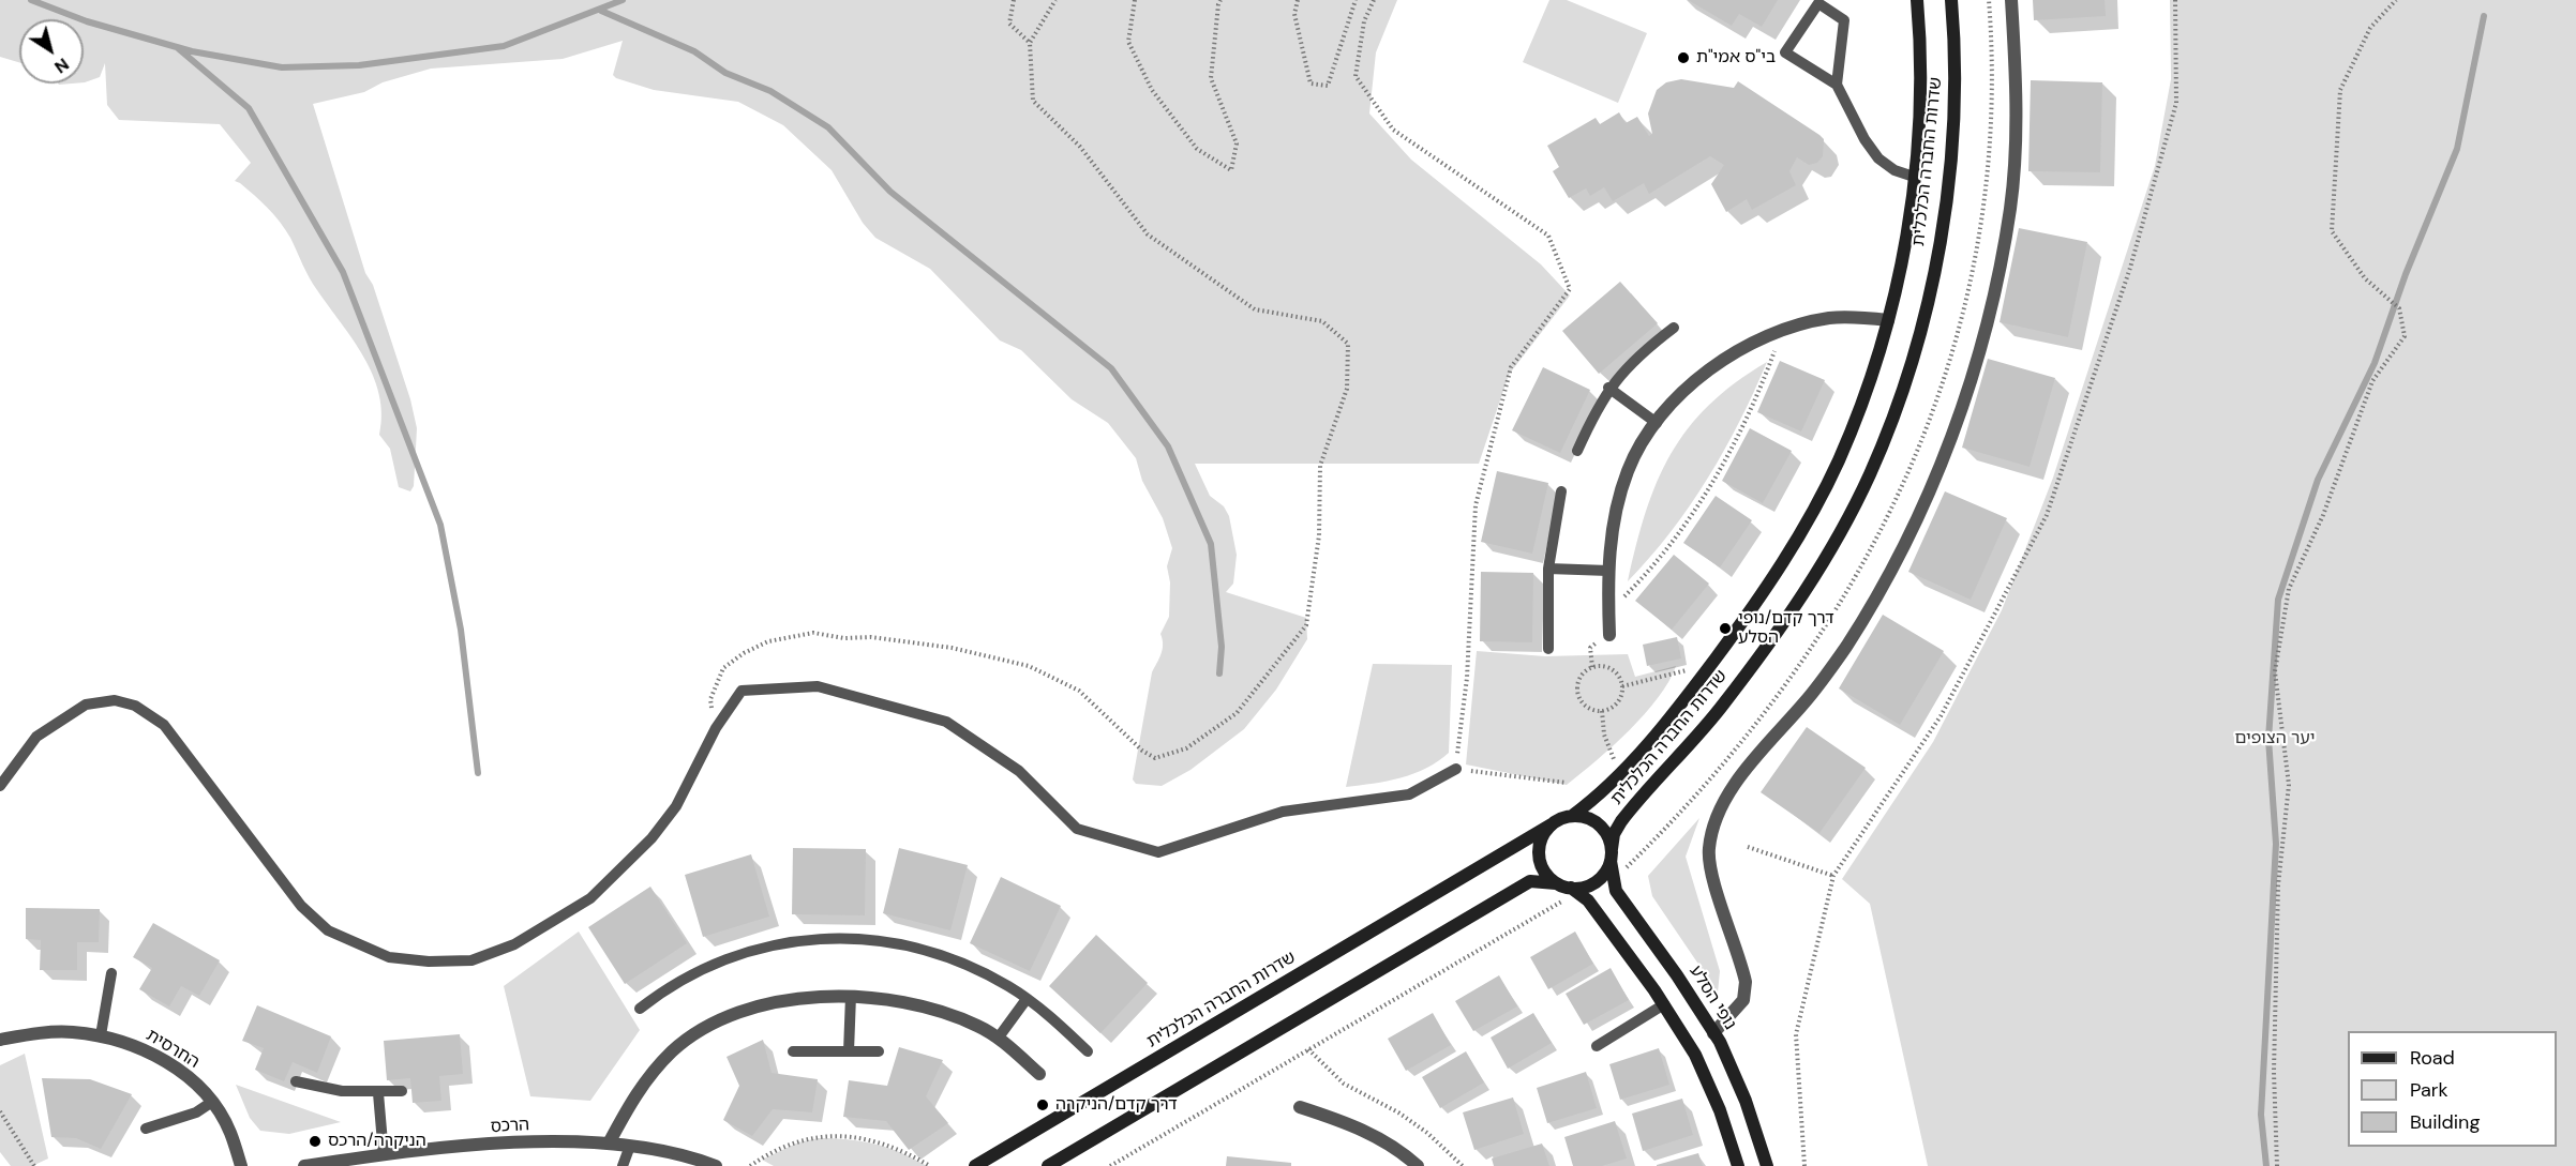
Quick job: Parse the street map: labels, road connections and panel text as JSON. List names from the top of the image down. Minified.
{"streets":{"main road":["שדרות החברה הכלכלית","נופי הסלע"],"street":["החרסית","הרכס"]},"crossings":[["שדרות החברה הכלכלית","נופי הסלע"]],"parks":["יער הצופים"],"places":["בי\"ס אמי\"ת","דרך קדם/נופי הסלע","דרך קדם/הניקרה","הניקרה/הרכס"],"legend":["Road","Park","Building"],"north":"bottom right"}
